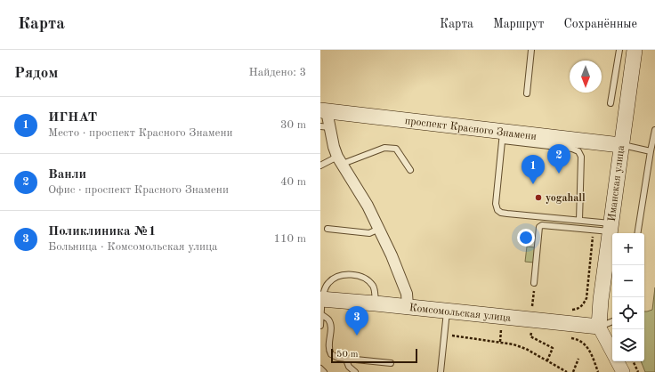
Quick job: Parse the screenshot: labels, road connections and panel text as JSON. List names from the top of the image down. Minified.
{"streets":{"main road":["проспект Красного Знамени","Иманская улица","Комсомольская улица"]},"crossings":[["проспект Красного Знамени","Иманская улица"],["Иманская улица","Комсомольская улица"]],"places":["yogahall"],"scale_bar":"50 m","north":"bottom","page":{"header":"Карта","nav":["Карта","Маршрут","Сохранённые"],"heading":["Рядом","Найдено: 3"],"list":[{"mark":"1","name":"ИГНАТ","note":"Место · проспект Красного Знамени","value":"30 m"},{"mark":"2","name":"Ванли","note":"Офис · проспект Красного Знамени","value":"40 m"},{"mark":"3","name":"Поликлиника №1","note":"Больница · Комсомольская улица","value":"110 m"}],"pins":["2","1","3"],"map_buttons":["+","−"],"scale":"50 m"}}
